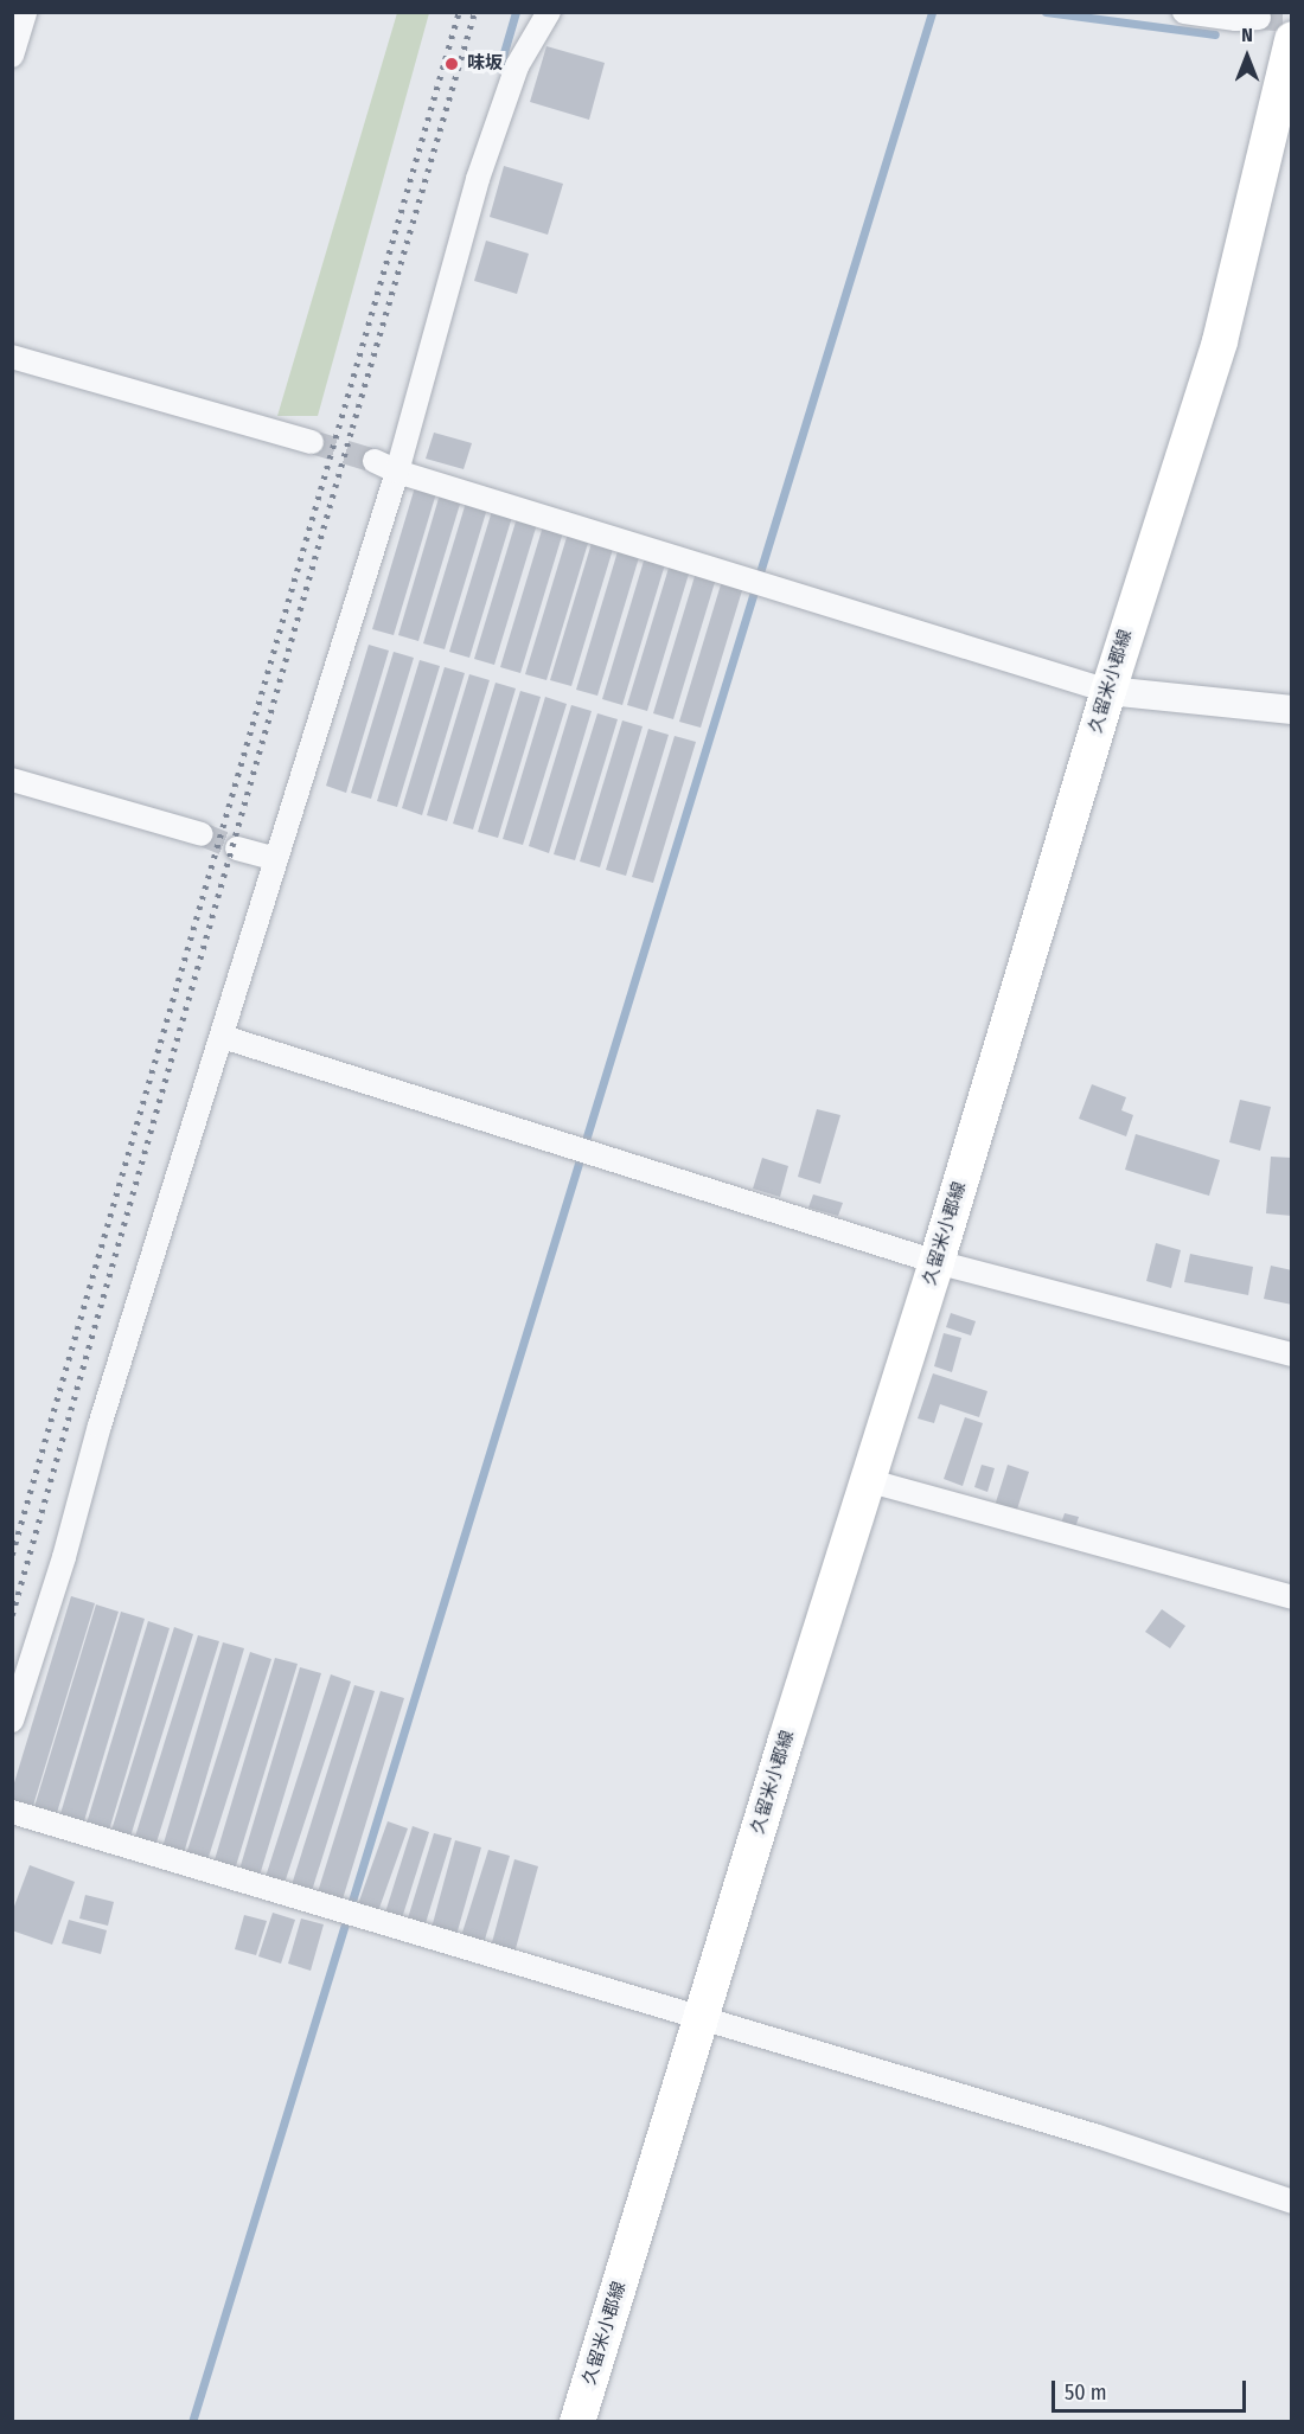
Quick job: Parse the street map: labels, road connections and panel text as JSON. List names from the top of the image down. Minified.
{"streets":{"main road":["久留米小郡線"]},"places":["味坂"],"scale_bar":"50 m","north":"top"}
